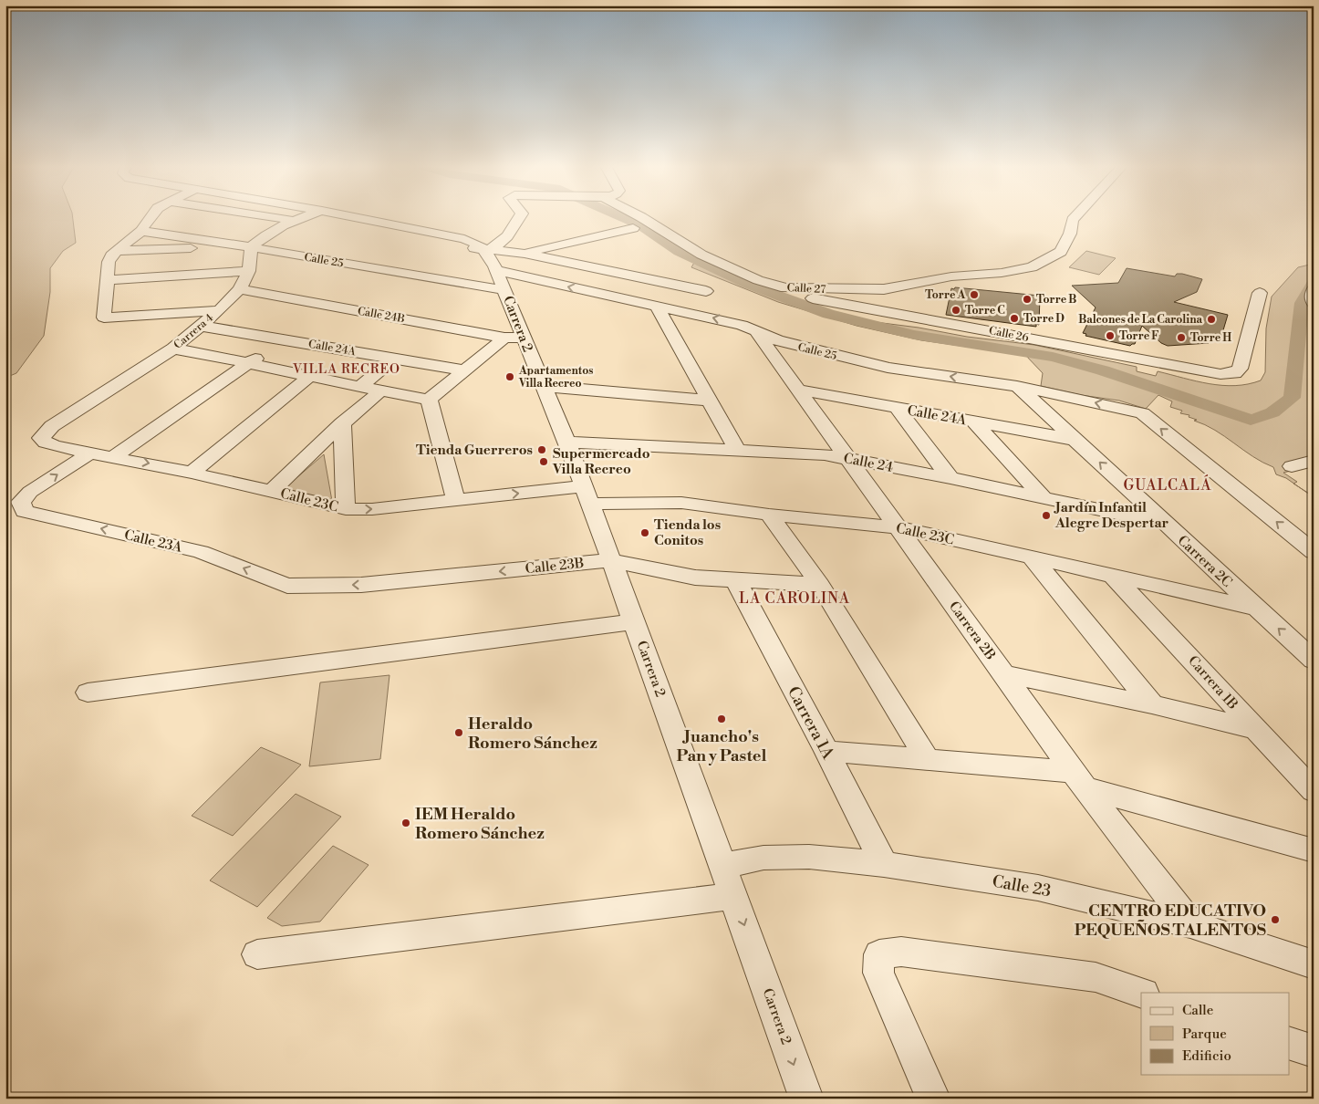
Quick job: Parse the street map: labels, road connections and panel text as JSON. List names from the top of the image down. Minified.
{"streets":{"street":["Calle 25","Calle 27","Calle 24B","Carrera 2","Carrera 4","Calle 26","Calle 24A","Calle 24","Calle 23C","Calle 23A","Carrera 2C","Calle 23B","Carrera 2B","Carrera 1B","Carrera 1A","Calle 23"]},"crossings":[["Calle 25","Carrera 2"],["Calle 25","Carrera 4"],["Calle 25","Carrera 2C"],["Calle 25","Carrera 2B"],["Calle 27","Calle 26"],["Calle 24B","Carrera 2"],["Calle 24B","Carrera 4"],["Carrera 2","Calle 24"],["Carrera 2","Calle 23C"],["Carrera 2","Calle 23B"],["Carrera 2","Calle 23"],["Carrera 4","Calle 24A"],["Carrera 4","Calle 23C"],["Calle 24A","Carrera 2C"],["Calle 24A","Carrera 2B"],["Calle 24","Carrera 2C"],["Calle 24","Carrera 2B"],["Calle 23C","Calle 23A"],["Calle 23C","Carrera 2C"],["Calle 23C","Carrera 2B"],["Calle 23C","Carrera 1B"],["Calle 23A","Calle 23B"],["Calle 23B","Carrera 1A"],["Carrera 2B","Calle 23"],["Carrera 1A","Calle 23"]],"districts":["VILLA RECREO","GUALCALÁ","LA CAROLINA"],"places":["Torre A","Torre B","Torre C","Torre D","Balcones de La Carolina","Torre F","Torre H","Apartamentos Villa Recreo","Tienda Guerreros","Supermercado Villa Recreo","Jardín Infantil Alegre Despertar","Tienda los Conitos","Juancho's Pan y Pastel","Heraldo Romero Sánchez","IEM Heraldo Romero Sánchez","CENTRO EDUCATIVO PEQUEÑOS TALENTOS"],"legend":["Calle","Parque","Edificio"]}
